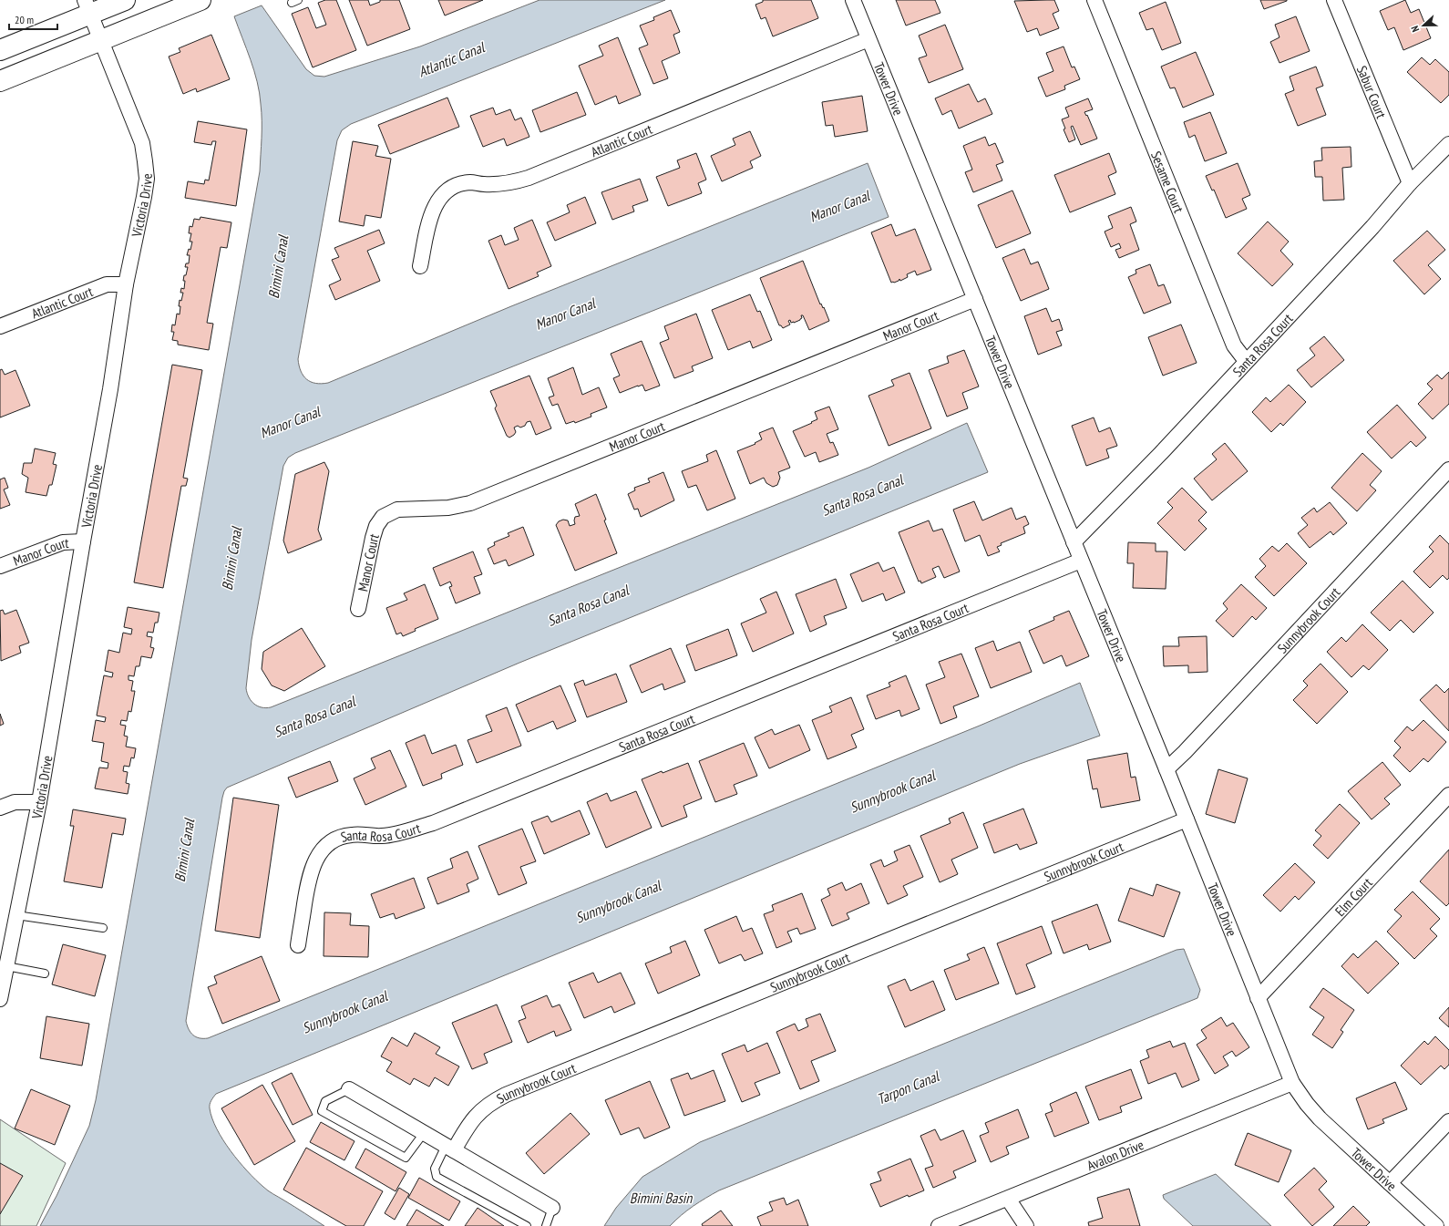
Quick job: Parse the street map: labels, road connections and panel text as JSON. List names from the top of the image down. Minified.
{"streets":{"street":["Tower Drive","Sabur Court","Atlantic Court","Sesame Court","Victoria Drive","Manor Court","Santa Rosa Court","Sunnybrook Court","Elm Court","Avalon Drive"]},"crossings":[["Tower Drive","Atlantic Court"],["Tower Drive","Manor Court"],["Tower Drive","Santa Rosa Court"],["Tower Drive","Sunnybrook Court"],["Tower Drive","Elm Court"],["Tower Drive","Avalon Drive"],["Sabur Court","Santa Rosa Court"],["Atlantic Court","Victoria Drive"],["Sesame Court","Santa Rosa Court"],["Victoria Drive","Manor Court"]],"water":["Atlantic Canal","Manor Canal","Bimini Canal","Santa Rosa Canal","Sunnybrook Canal","Tarpon Canal","Bimini Basin"],"scale_bar":"20 m","north":"left"}
